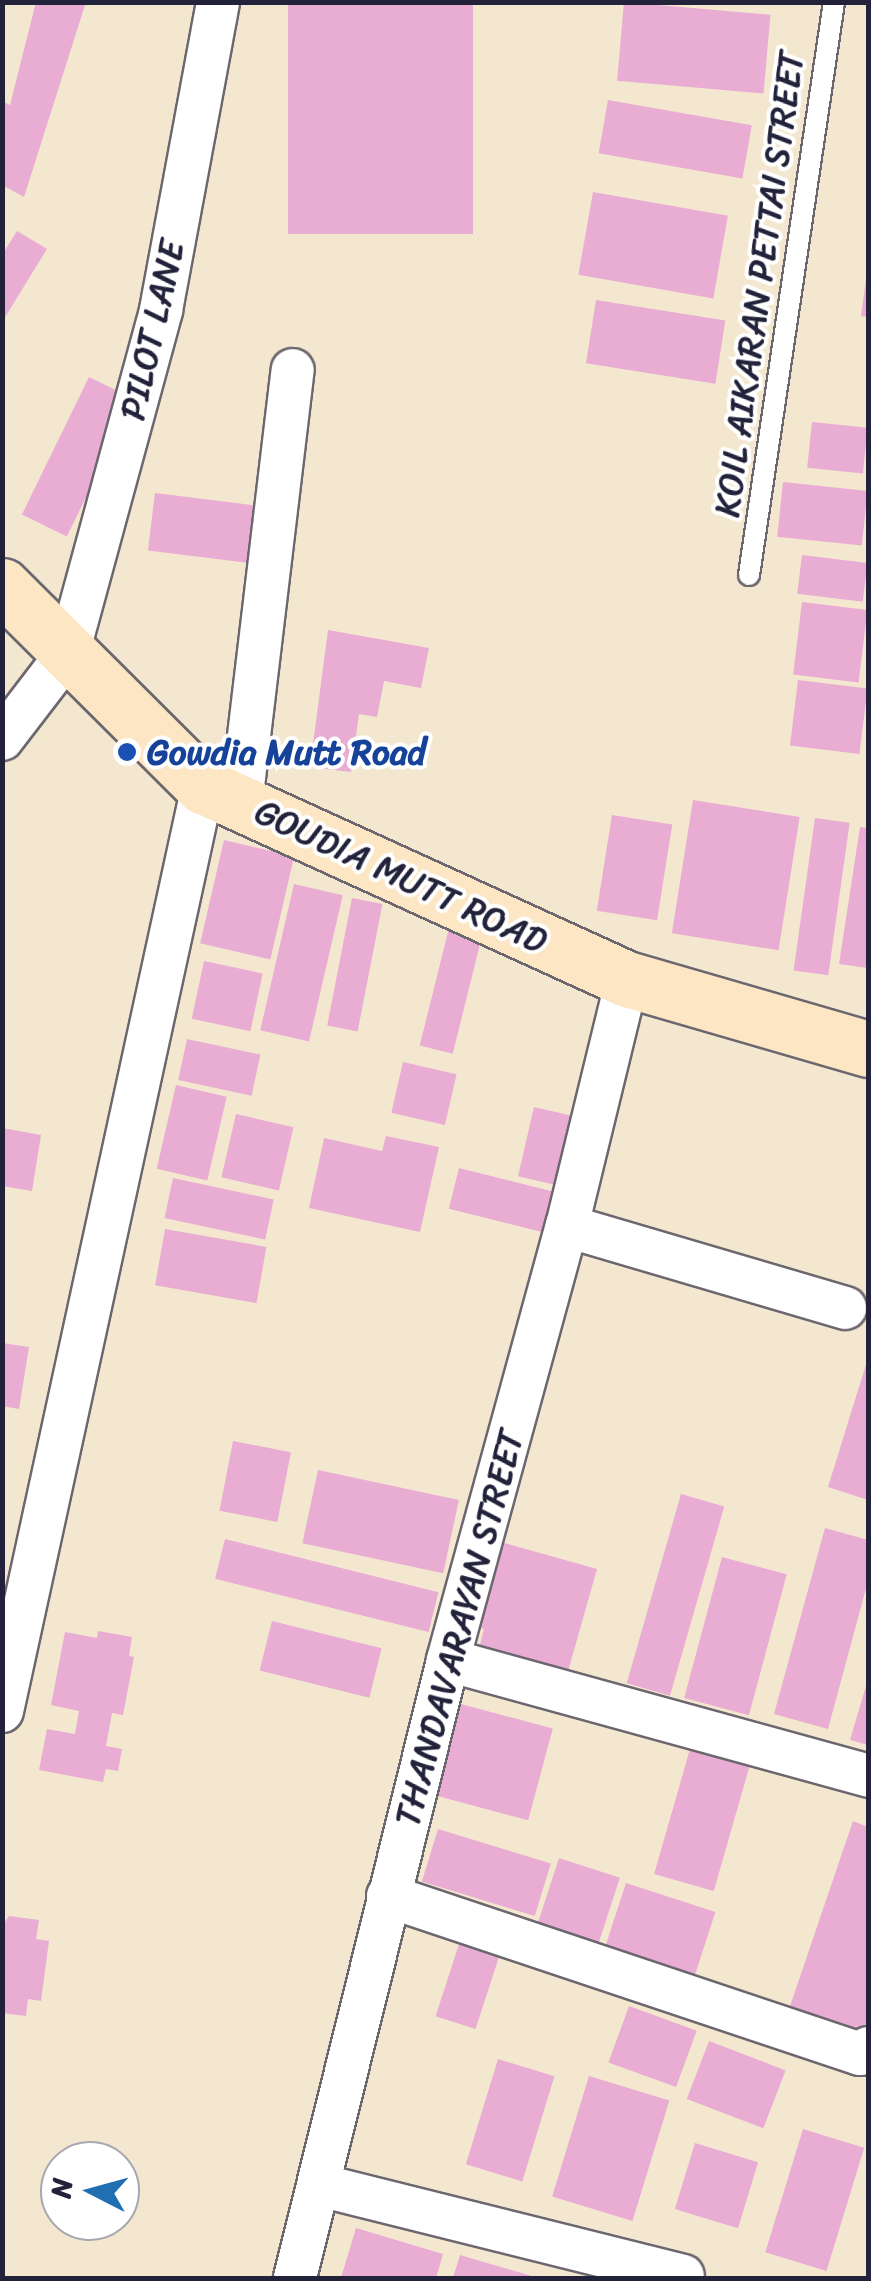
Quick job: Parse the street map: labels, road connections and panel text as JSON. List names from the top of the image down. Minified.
{"streets":{"main road":["GOUDIA MUTT ROAD"],"street":["PILOT LANE","THANDAVARAYAN STREET"],"lane":["KOIL AIKARAN PETTAI STREET"]},"crossings":[["PILOT LANE","GOUDIA MUTT ROAD"],["GOUDIA MUTT ROAD","THANDAVARAYAN STREET"]],"places":["Gowdia Mutt Road"],"north":"left"}
